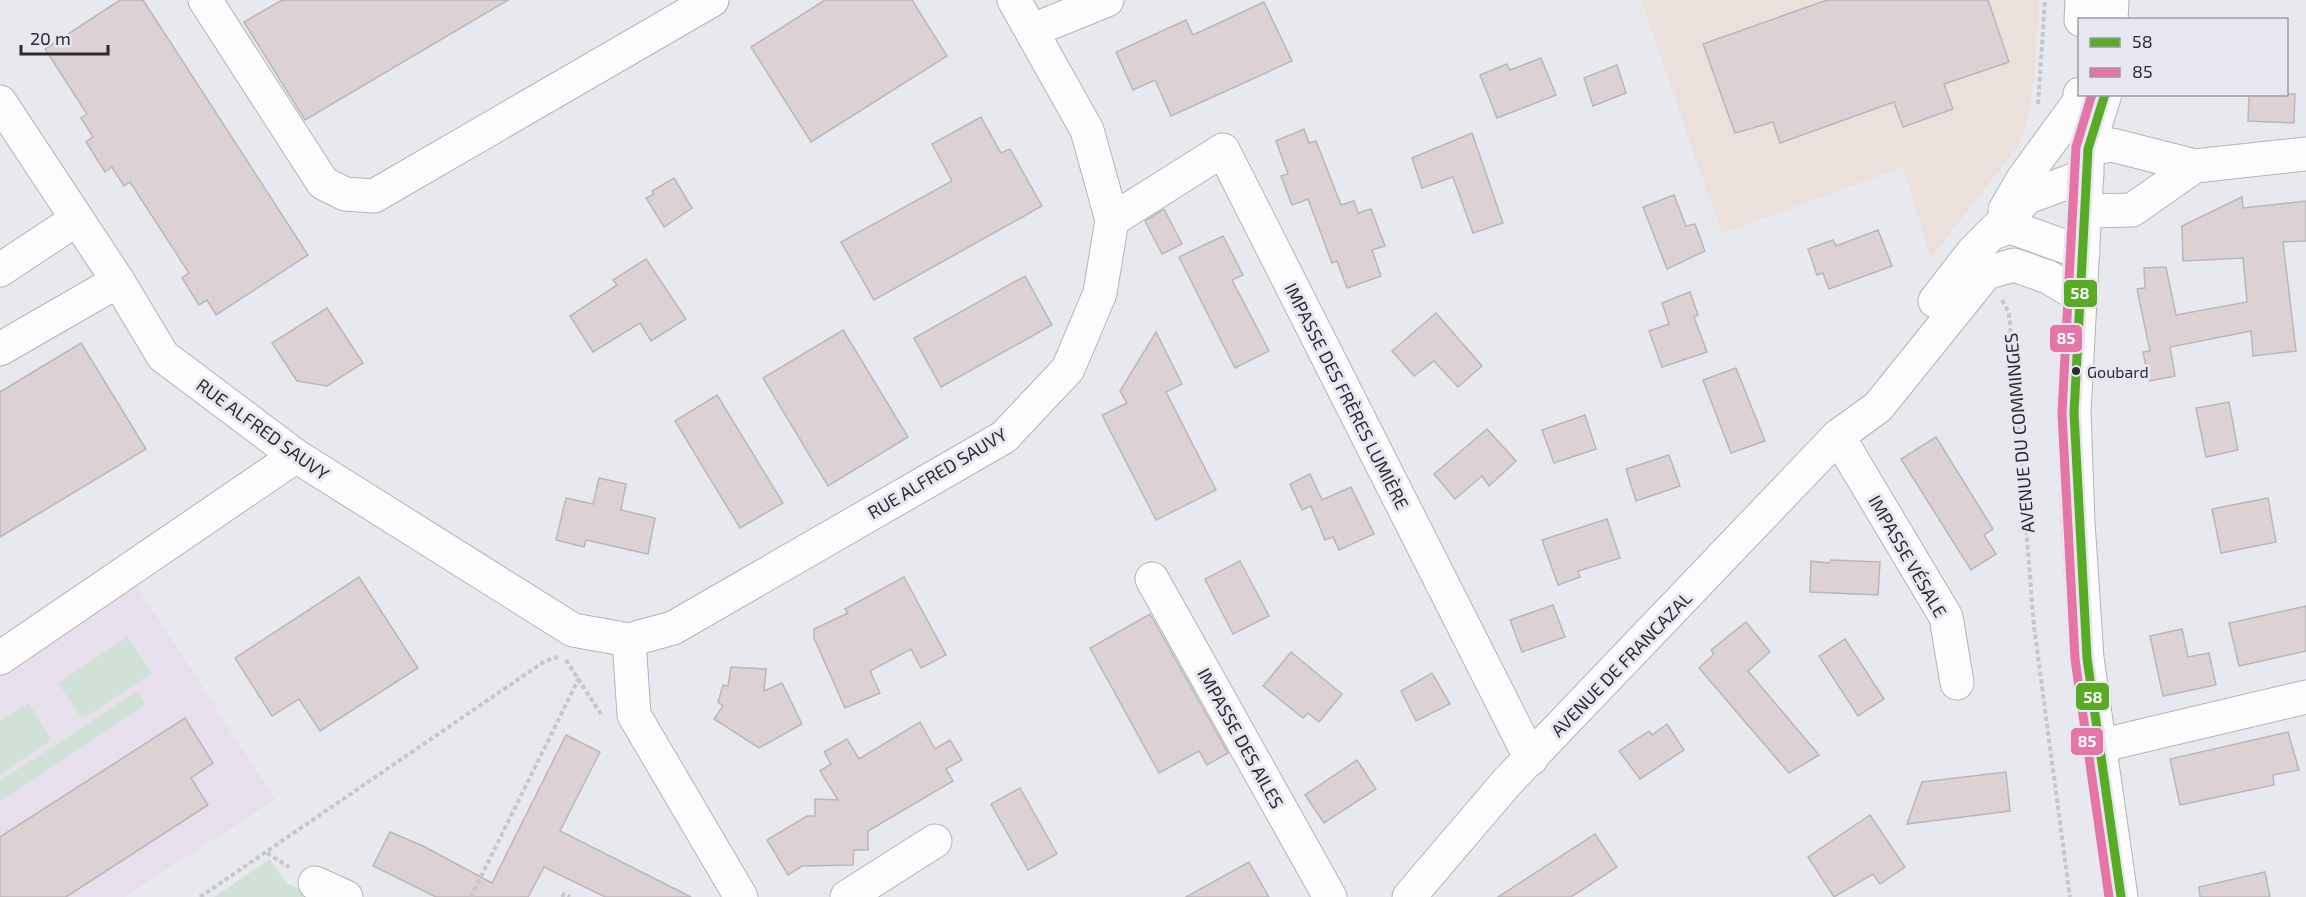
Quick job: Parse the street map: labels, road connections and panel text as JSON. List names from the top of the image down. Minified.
{"streets":{"street":["IMPASSE DES FRÈRES LUMIÈRE","RUE ALFRED SAUVY","IMPASSE VÉSALE","AVENUE DE FRANCAZAL","IMPASSE DES AILES"],"path":["AVENUE DU COMMINGES"]},"crossings":[["IMPASSE DES FRÈRES LUMIÈRE","RUE ALFRED SAUVY"],["IMPASSE DES FRÈRES LUMIÈRE","AVENUE DE FRANCAZAL"],["AVENUE DU COMMINGES","AVENUE DE FRANCAZAL"],["IMPASSE VÉSALE","AVENUE DE FRANCAZAL"]],"places":["Goubard"],"lines":["transit line 58","transit line 85"],"legend":["58","85"],"scale_bar":"20 m"}
